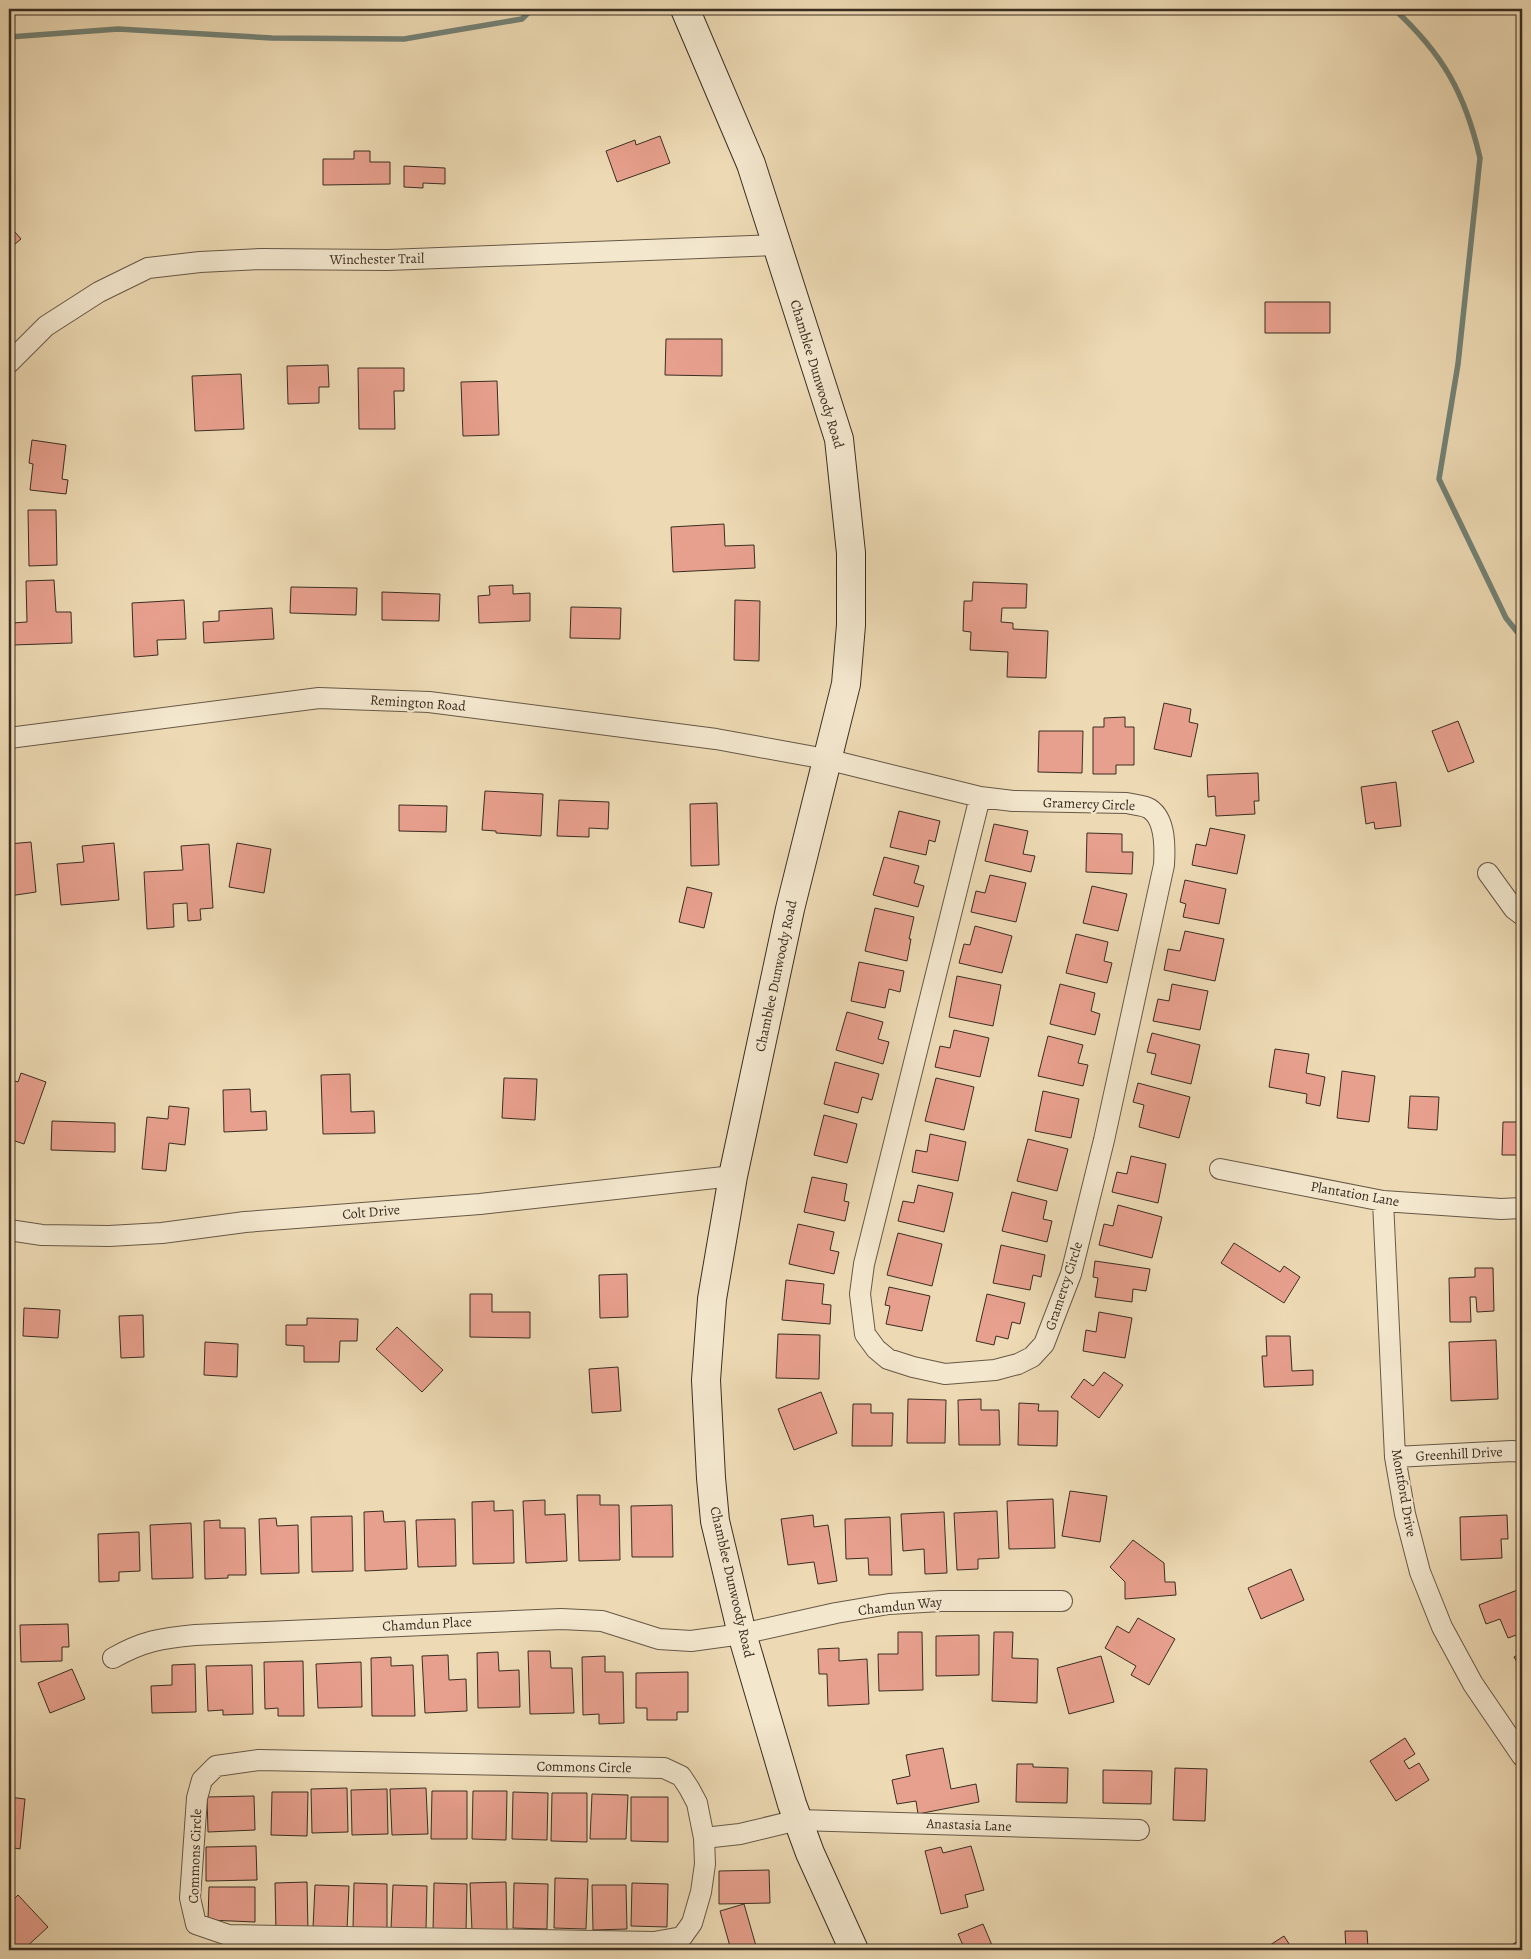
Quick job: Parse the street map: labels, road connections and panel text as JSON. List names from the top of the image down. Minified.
{"streets":{"street":["Winchester Trail","Chamblee Dunwoody Road","Remington Road","Gramercy Circle","Plantation Lane","Colt Drive","Greenhill Drive","Montford Drive","Chamdun Way","Chamdun Place","Commons Circle","Anastasia Lane"]},"crossings":[["Winchester Trail","Chamblee Dunwoody Road"],["Chamblee Dunwoody Road","Remington Road"],["Chamblee Dunwoody Road","Gramercy Circle"],["Chamblee Dunwoody Road","Colt Drive"],["Chamblee Dunwoody Road","Chamdun Way"],["Chamblee Dunwoody Road","Chamdun Place"],["Chamblee Dunwoody Road","Anastasia Lane"],["Remington Road","Gramercy Circle"],["Plantation Lane","Montford Drive"],["Greenhill Drive","Montford Drive"],["Chamdun Way","Chamdun Place"]]}
